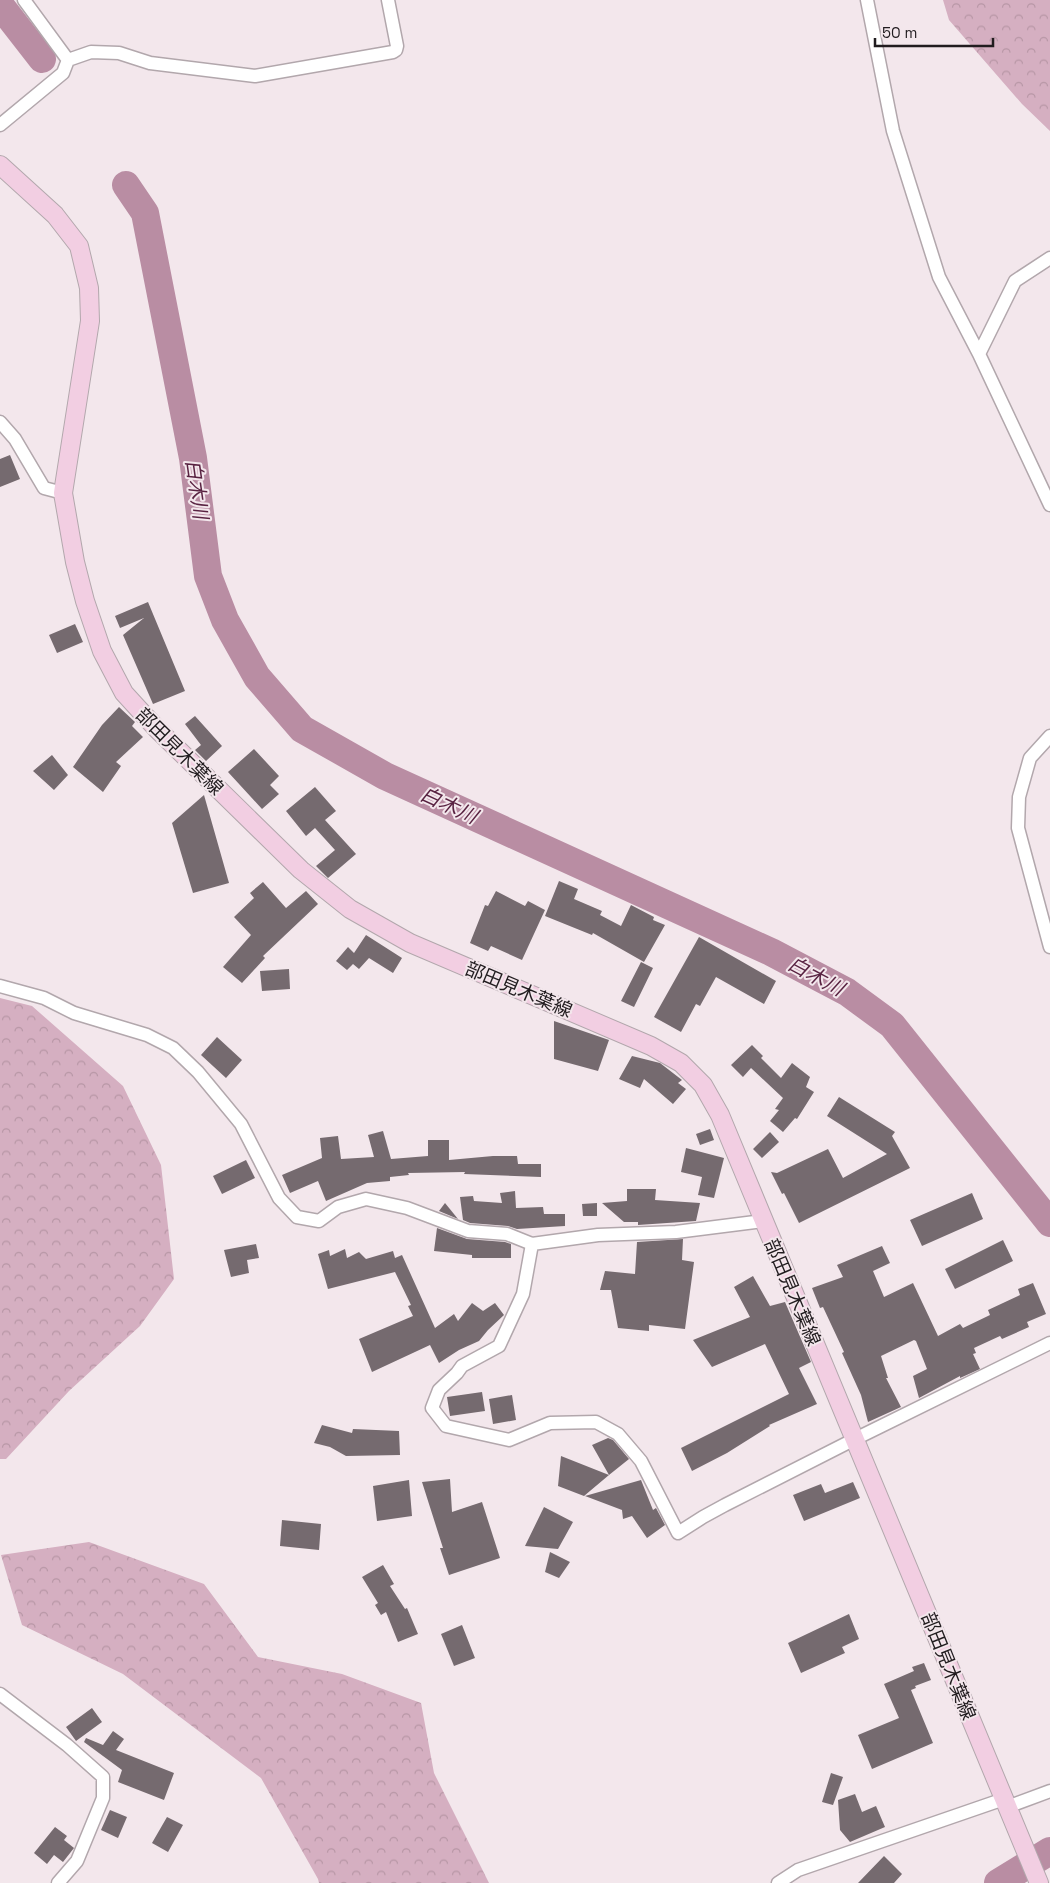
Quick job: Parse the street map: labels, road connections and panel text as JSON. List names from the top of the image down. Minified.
{"streets":{"main road":["部田見木葉線"]},"water":["白木川"],"scale_bar":"50 m"}
